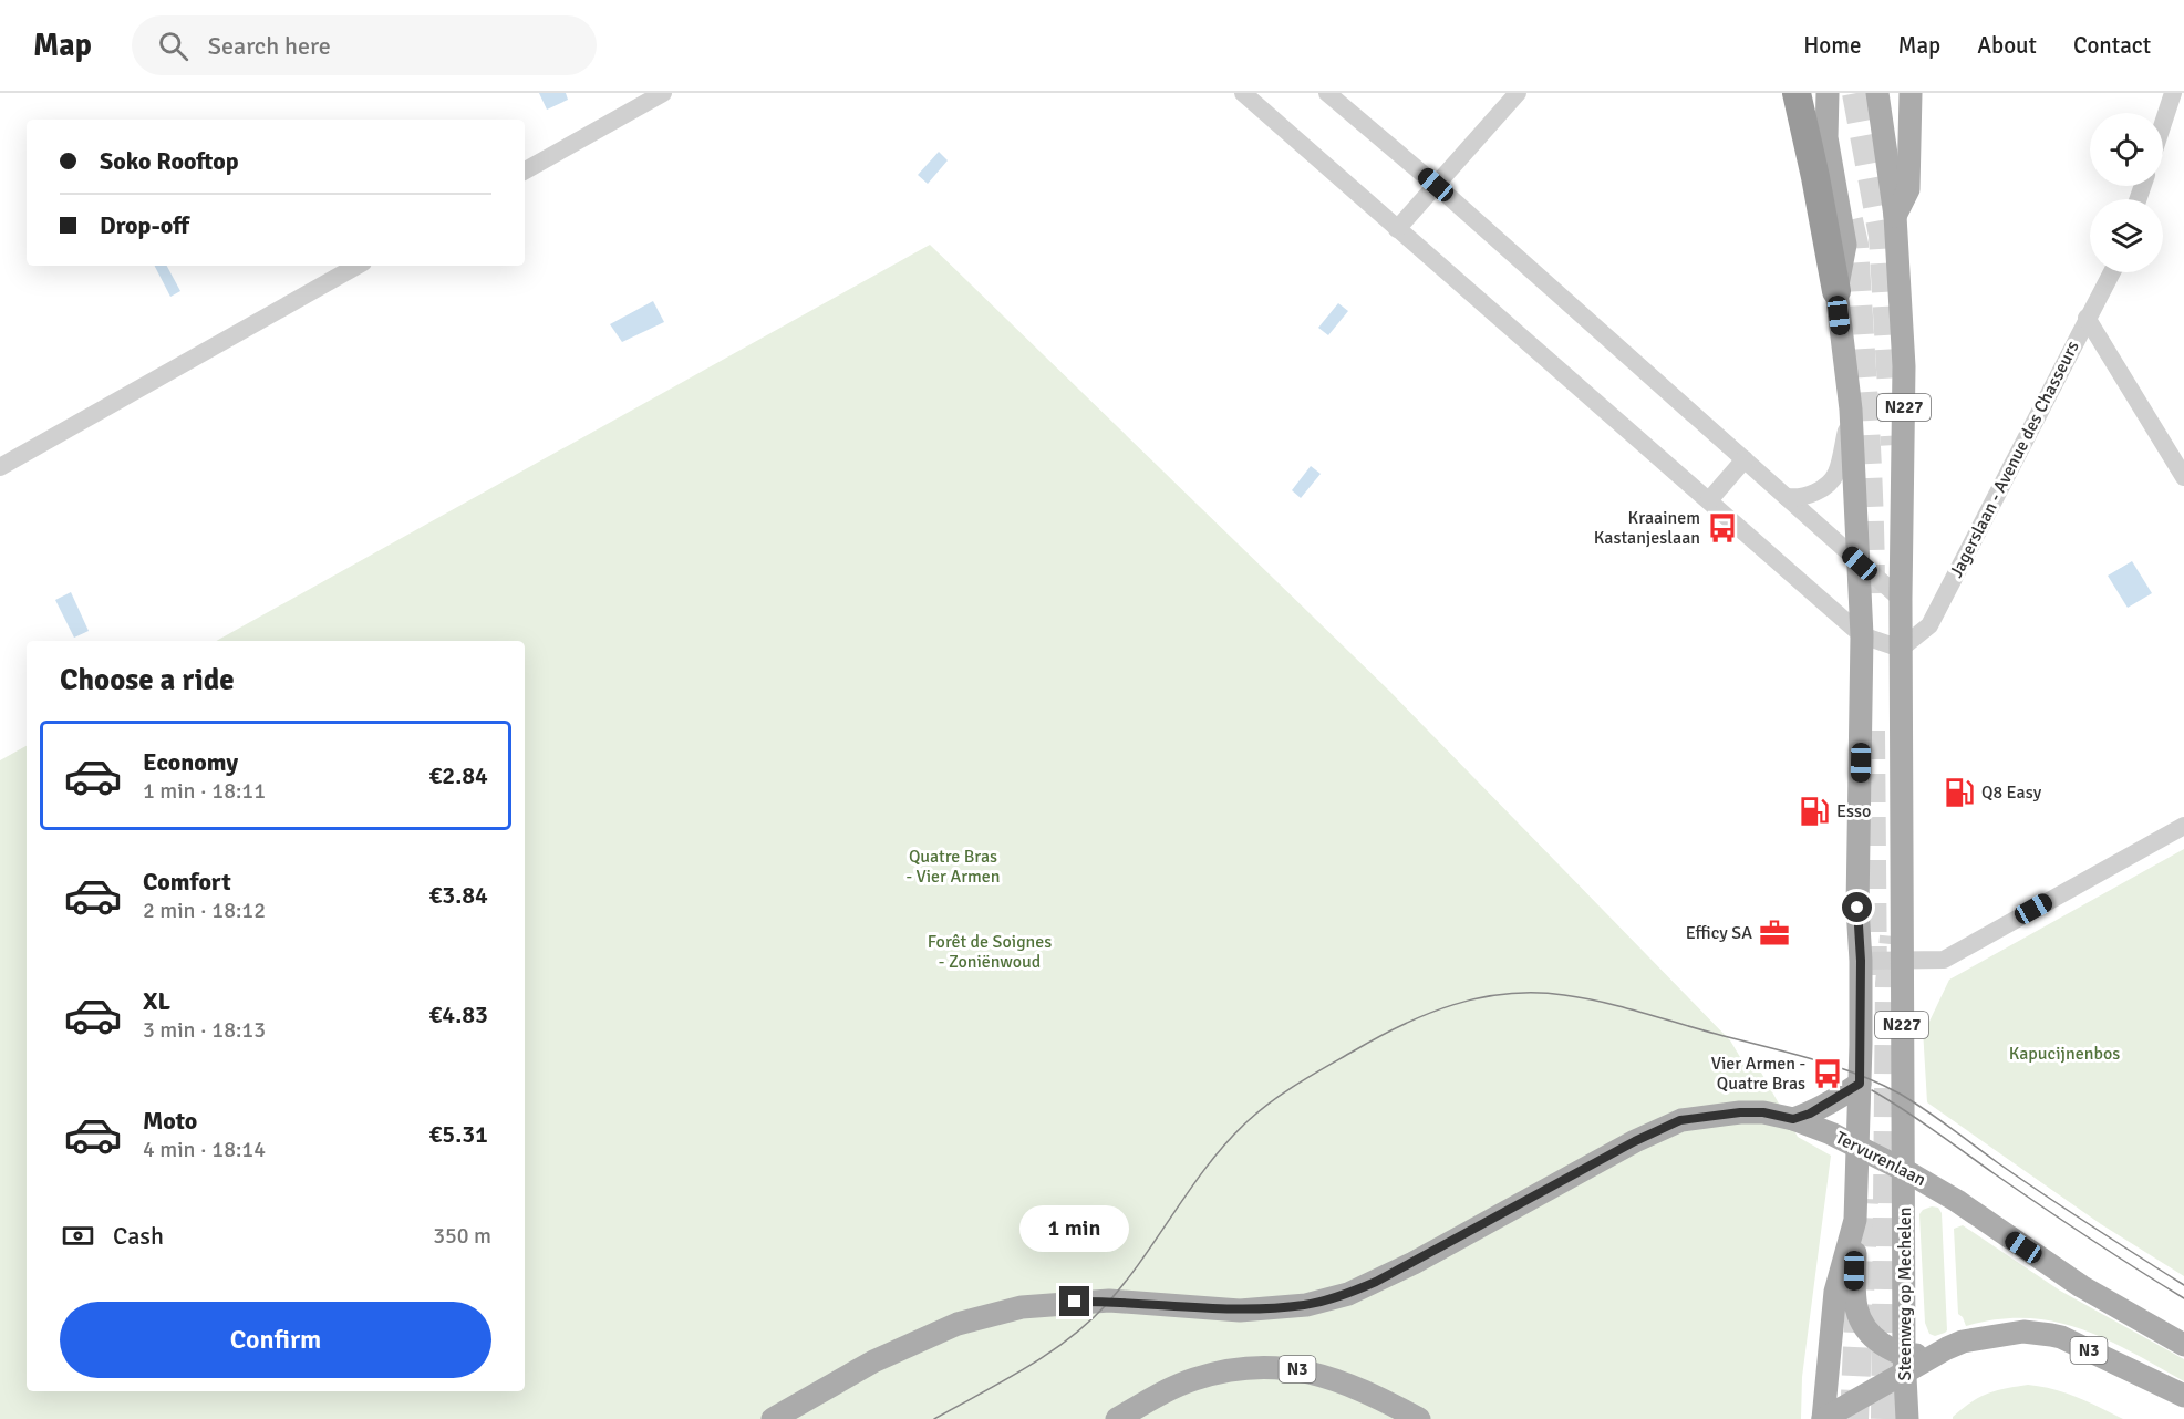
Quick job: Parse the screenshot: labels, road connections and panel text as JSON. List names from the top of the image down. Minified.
{"streets":{"main road":["N227","Tervurenlaan","Steenweg op Mechelen","N3"],"street":["Jagerslaan - Avenue des Chasseurs"]},"crossings":[["N227","Jagerslaan - Avenue des Chasseurs"],["N227","Tervurenlaan"],["N227","Steenweg op Mechelen"],["N227","N3"],["Tervurenlaan","Steenweg op Mechelen"],["Steenweg op Mechelen","N3"]],"parks":["Quatre Bras - Vier Armen","Forêt de Soignes - Zoniënwoud","Kapucijnenbos"],"places":{"bus stop":["Kraainem Kastanjeslaan","Vier Armen - Quatre Bras"],"fuel station":["Q8 Easy","Esso"],"office":["Efficy SA"]},"page":{"header":"Map","search":"Search here","nav":["Home","Map","About","Contact"],"banner":["Soko Rooftop","Drop-off"],"heading":"Choose a ride","list":[{"name":"Economy","note":"1 min · 18:11","value":"€2.84"},{"name":"Comfort","note":"2 min · 18:12","value":"€3.84"},{"name":"XL","note":"3 min · 18:13","value":"€4.83"},{"name":"Moto","note":"4 min · 18:14","value":"€5.31"}],"pay":["Cash","350 m"],"bubble":"1 min","buttons":"Confirm"}}
